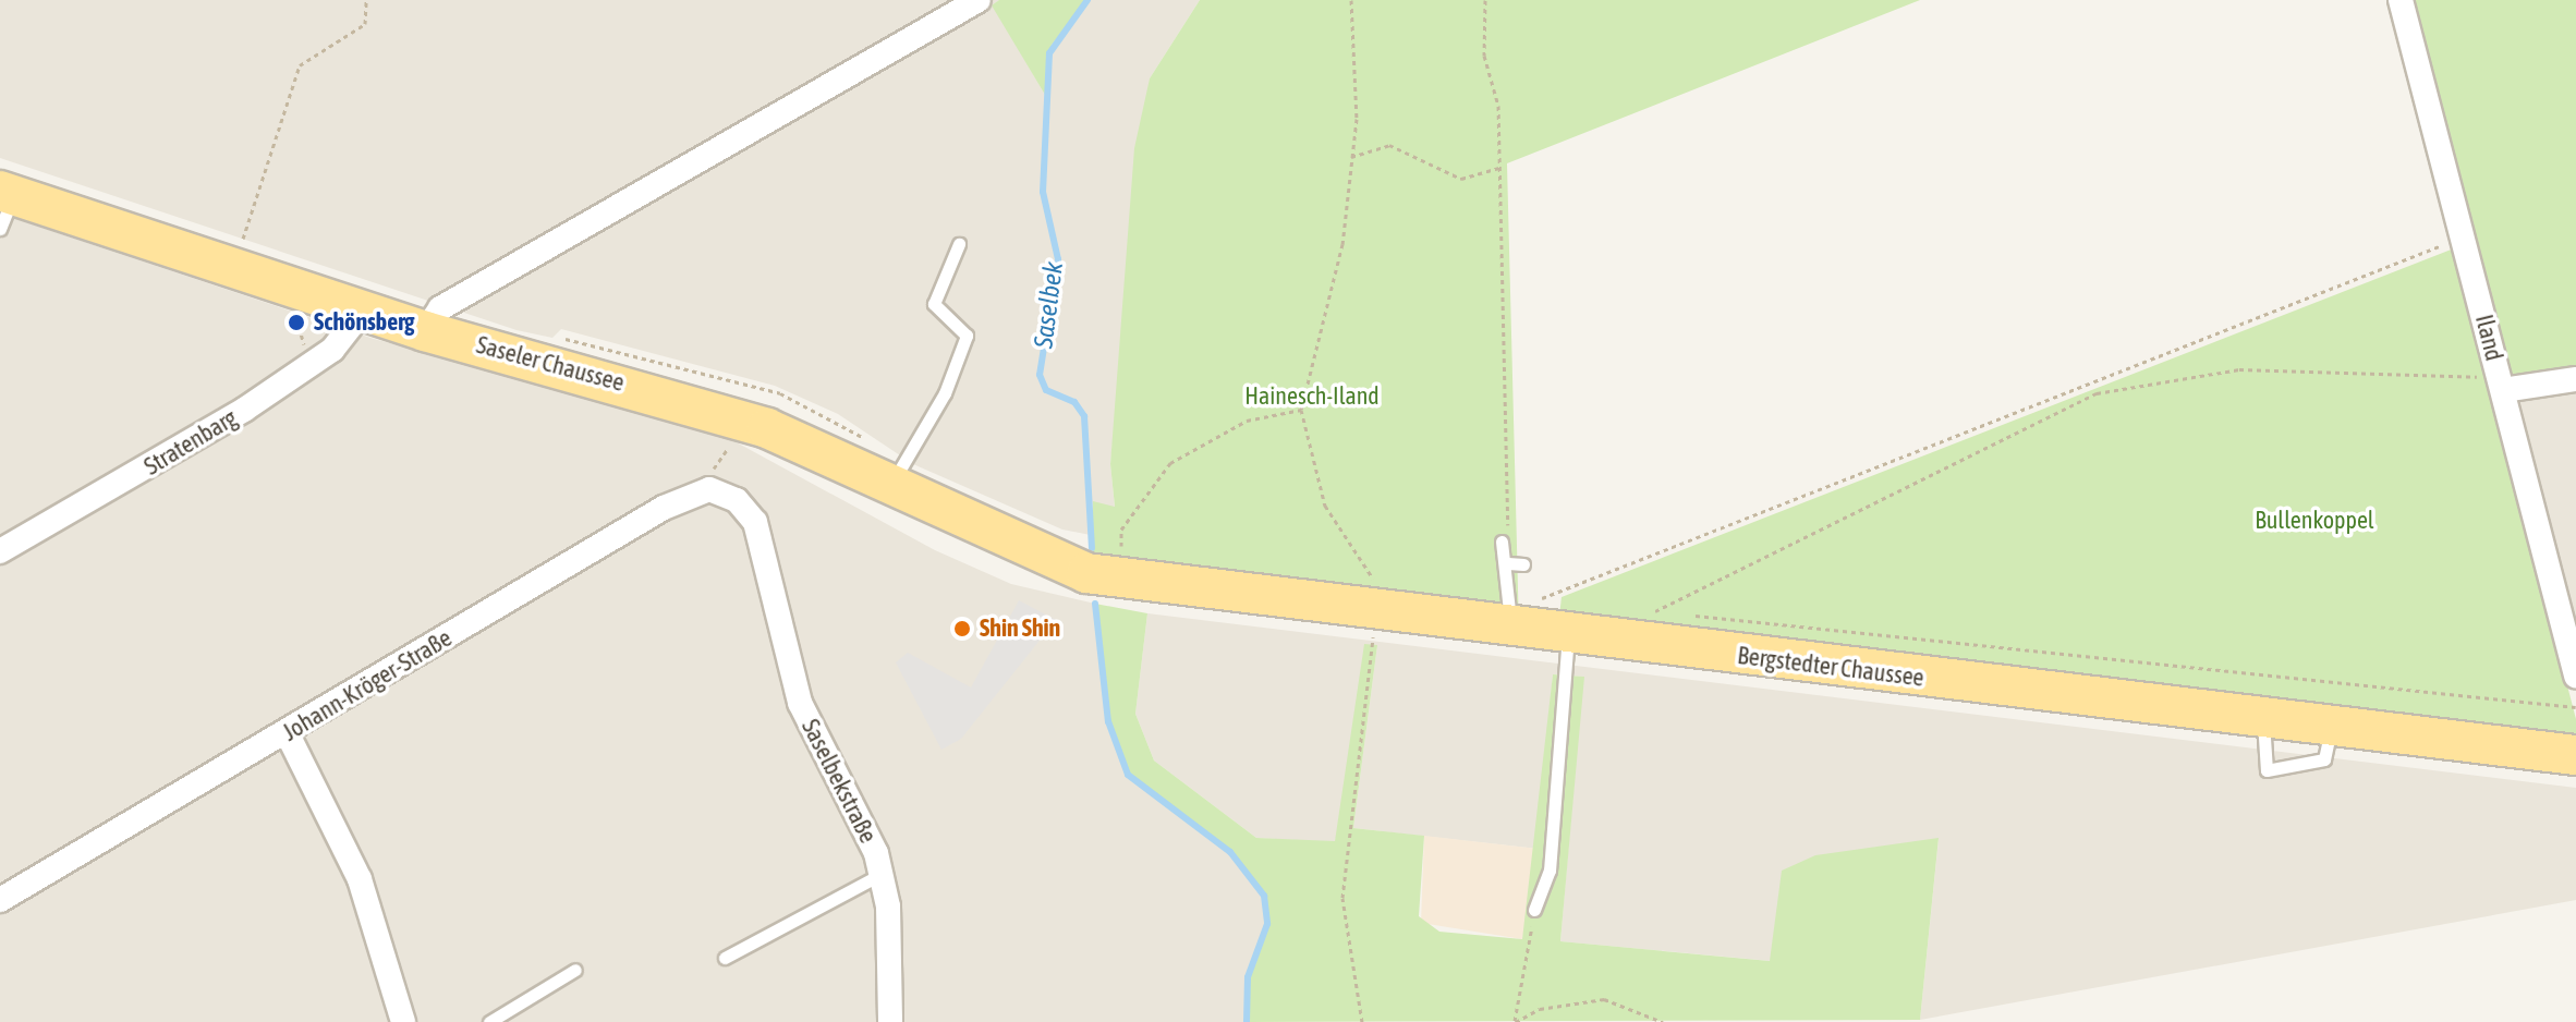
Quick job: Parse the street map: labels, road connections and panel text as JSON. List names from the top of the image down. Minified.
{"streets":{"main road":["Saseler Chaussee","Bergstedter Chaussee"],"street":["Iland","Stratenbarg","Johann-Kröger-Straße","Saselbekstraße"]},"crossings":[["Saseler Chaussee","Stratenbarg"],["Saseler Chaussee","Bergstedter Chaussee"],["Johann-Kröger-Straße","Saselbekstraße"]],"water":["Saselbek"],"parks":["Hainesch-Iland","Bullenkoppel"],"places":["Schönsberg","Shin Shin"]}
